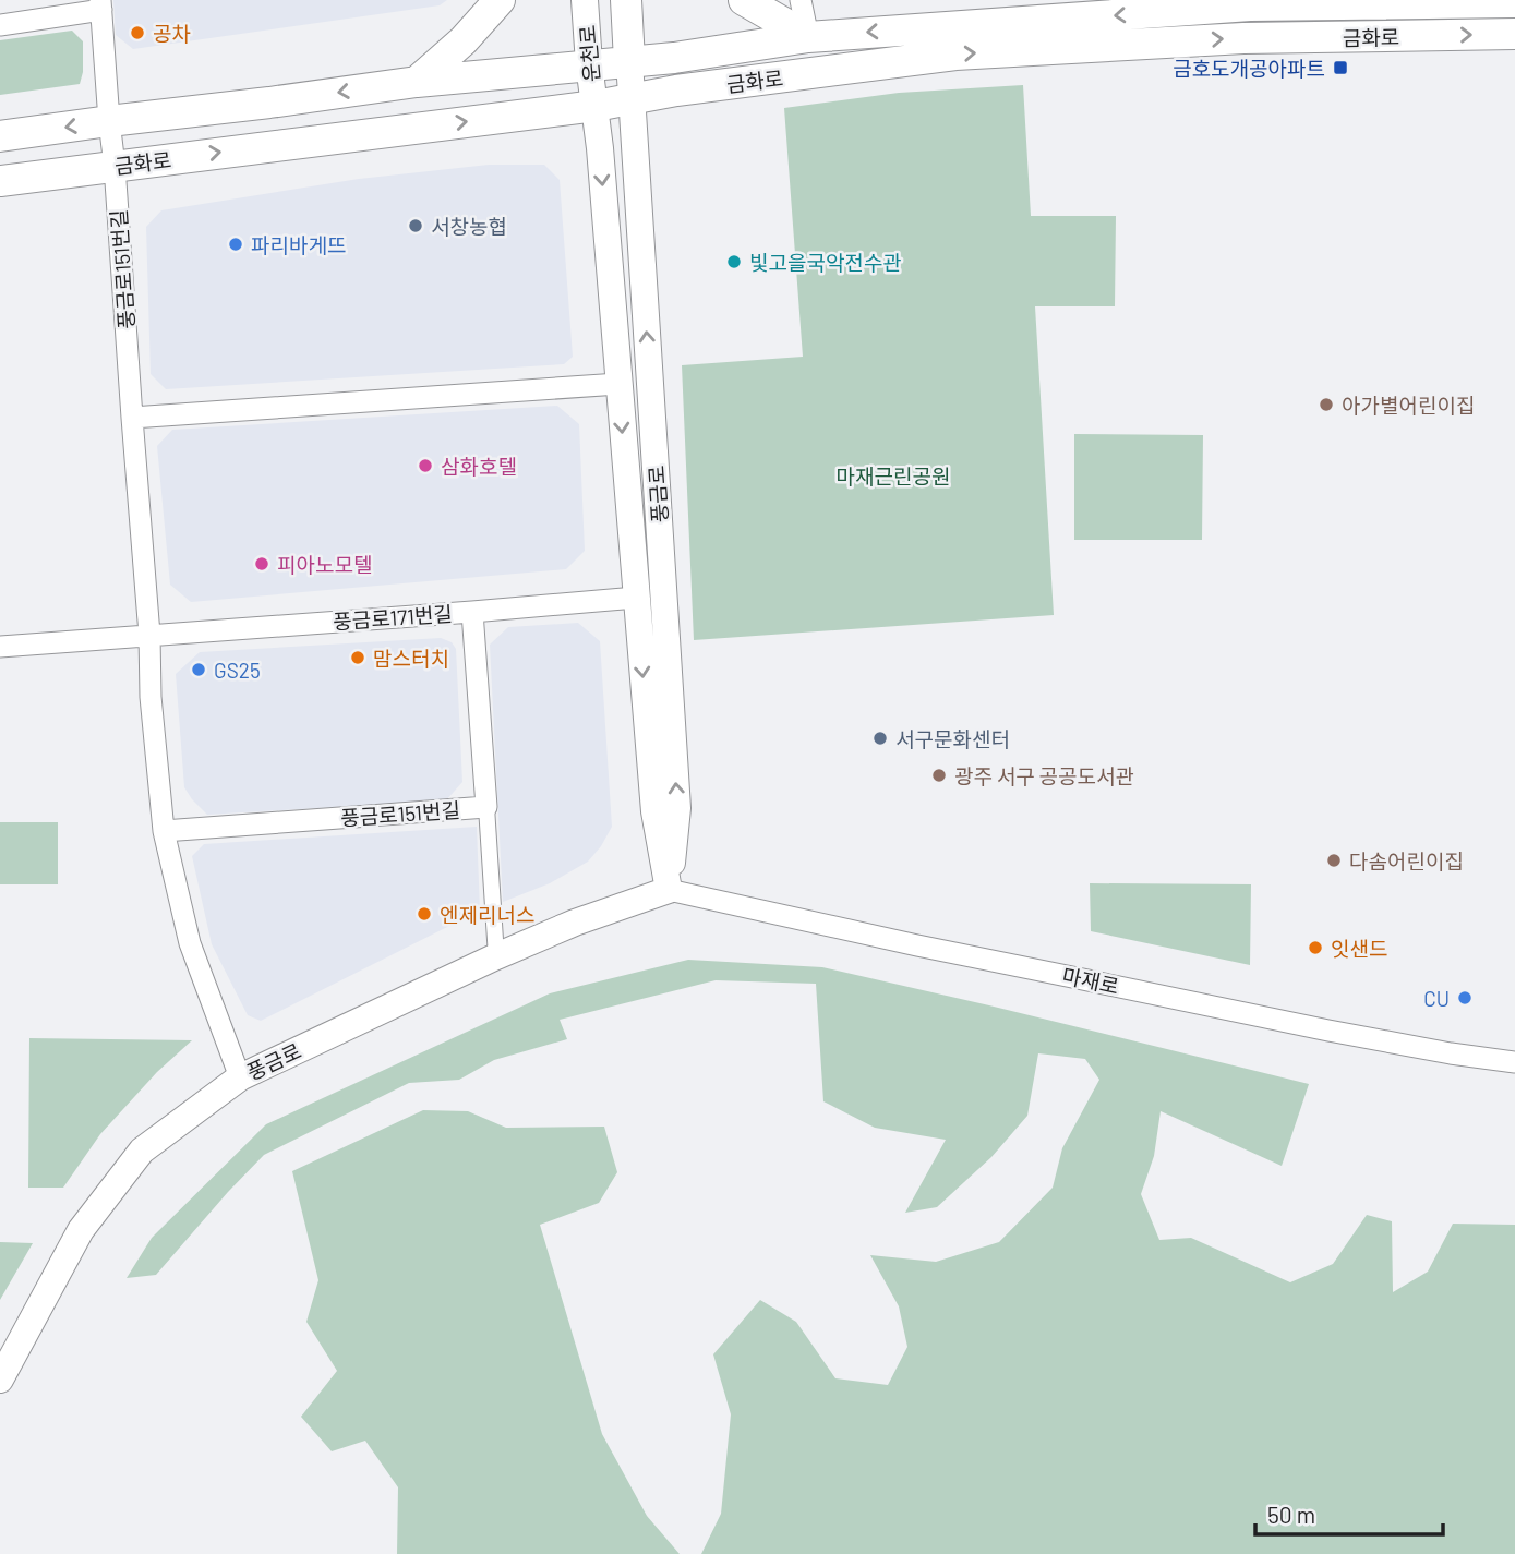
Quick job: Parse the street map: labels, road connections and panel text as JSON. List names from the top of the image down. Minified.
{"streets":{"main road":["금화로","운천로"],"street":["풍금로151번길","풍금로","풍금로171번길","마재로"]},"crossings":[["금화로","운천로"],["금화로","풍금로151번길"],["금화로","풍금로"],["운천로","풍금로"],["풍금로151번길","풍금로"],["풍금로151번길","풍금로171번길"],["풍금로","풍금로171번길"],["풍금로","마재로"]],"parks":["마재근린공원"],"places":{"other":["공차","서창농협","파리바게뜨","빛고을국악전수관","아가별어린이집","삼화호텔","피아노모텔","맘스터치","GS25","서구문화센터","광주 서구 공공도서관","다솜어린이집","엔제리너스","잇샌드","CU"],"transit":["금호도개공아파트"]},"scale_bar":"50 m"}
